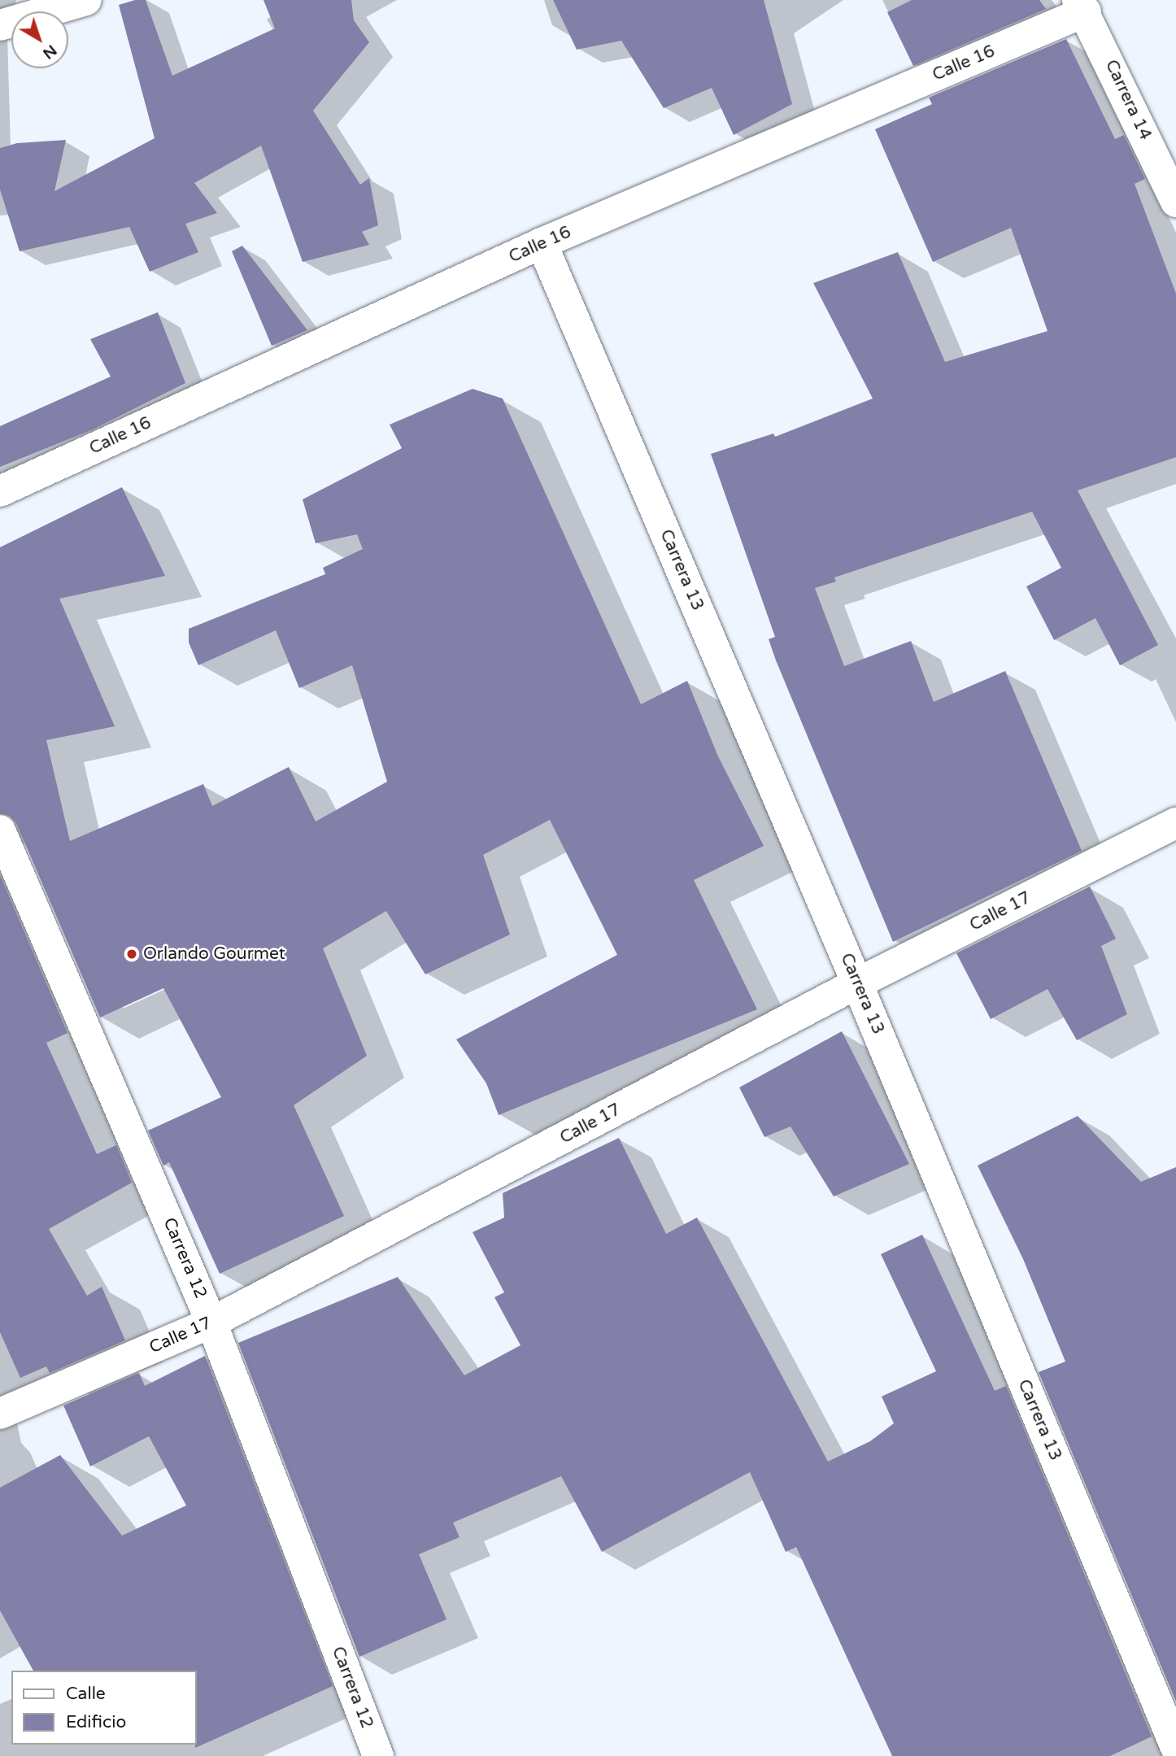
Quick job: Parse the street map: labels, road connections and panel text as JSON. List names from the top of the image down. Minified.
{"streets":{"street":["Calle 16","Carrera 14","Carrera 13","Calle 17","Carrera 12"]},"crossings":[["Calle 16","Carrera 14"],["Calle 16","Carrera 13"],["Carrera 13","Calle 17"],["Calle 17","Carrera 12"]],"places":["Orlando Gourmet"],"legend":["Calle","Edificio"],"north":"bottom right"}
